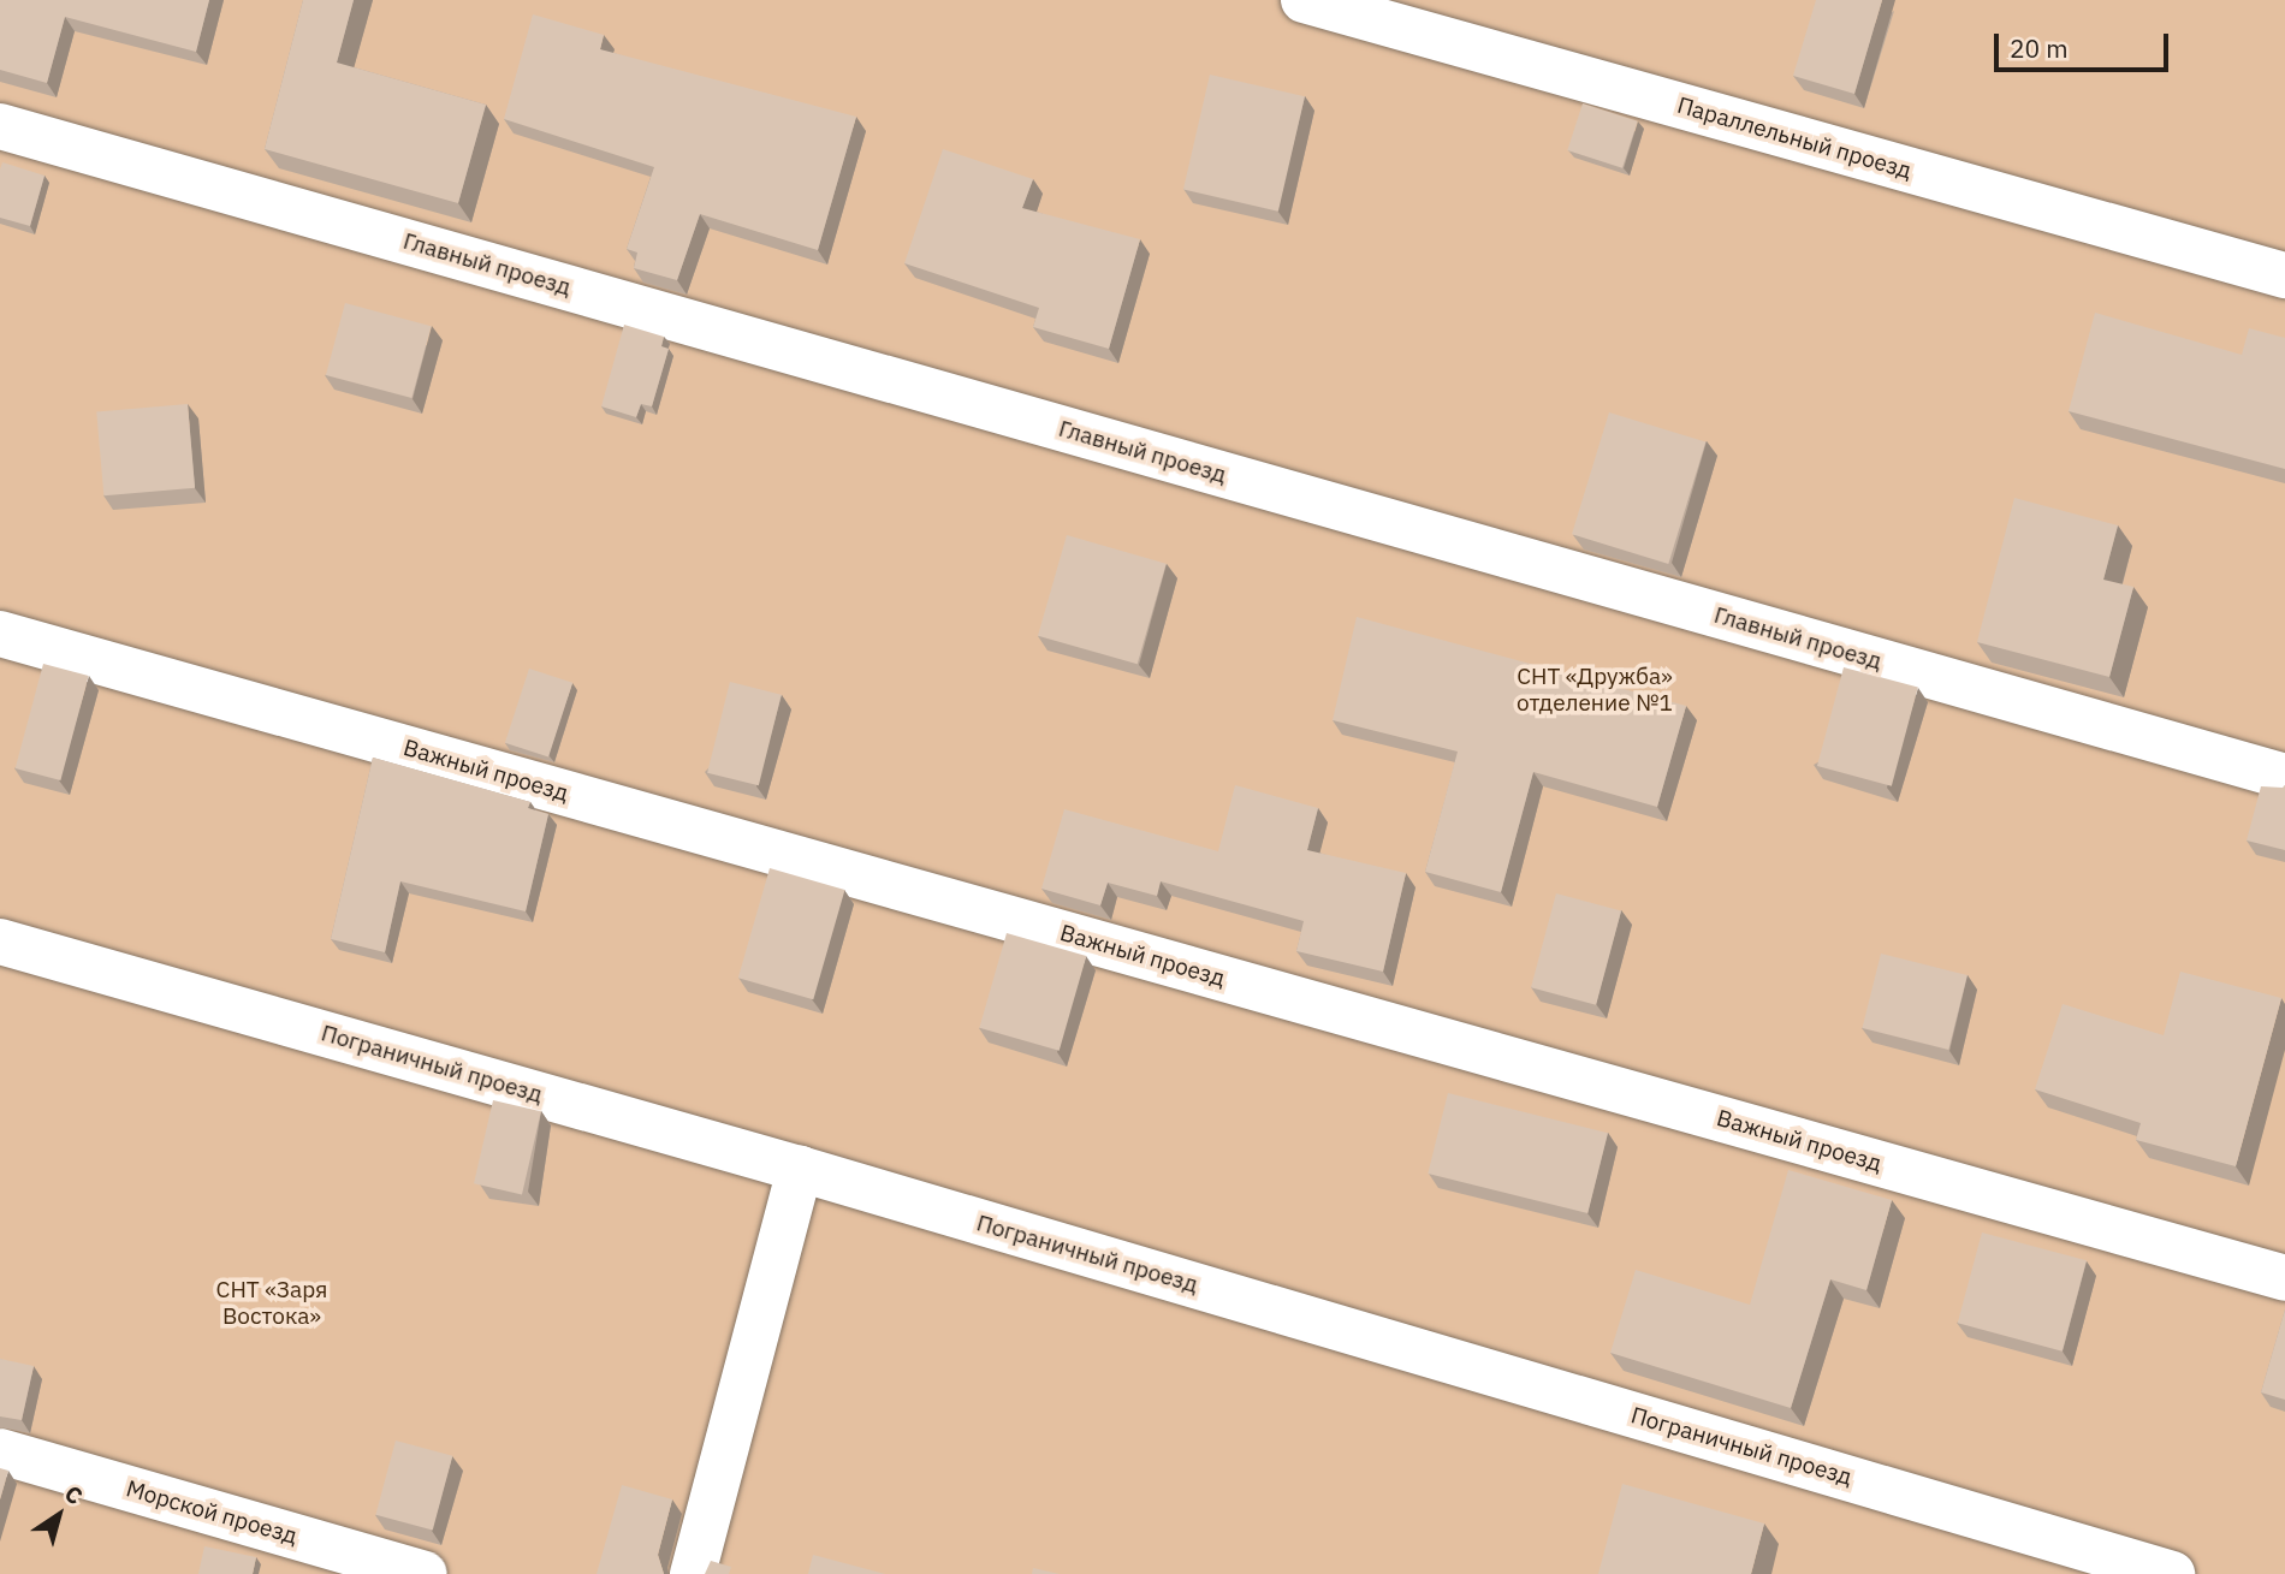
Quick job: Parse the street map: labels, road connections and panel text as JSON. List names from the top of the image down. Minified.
{"streets":{"lane":["Параллельный проезд","Главный проезд","Важный проезд","Пограничный проезд","Морской проезд"]},"parks":["СНТ «Дружба» отделение №1","СНТ «Заря Востока»"],"scale_bar":"20 m","north":"top right"}
